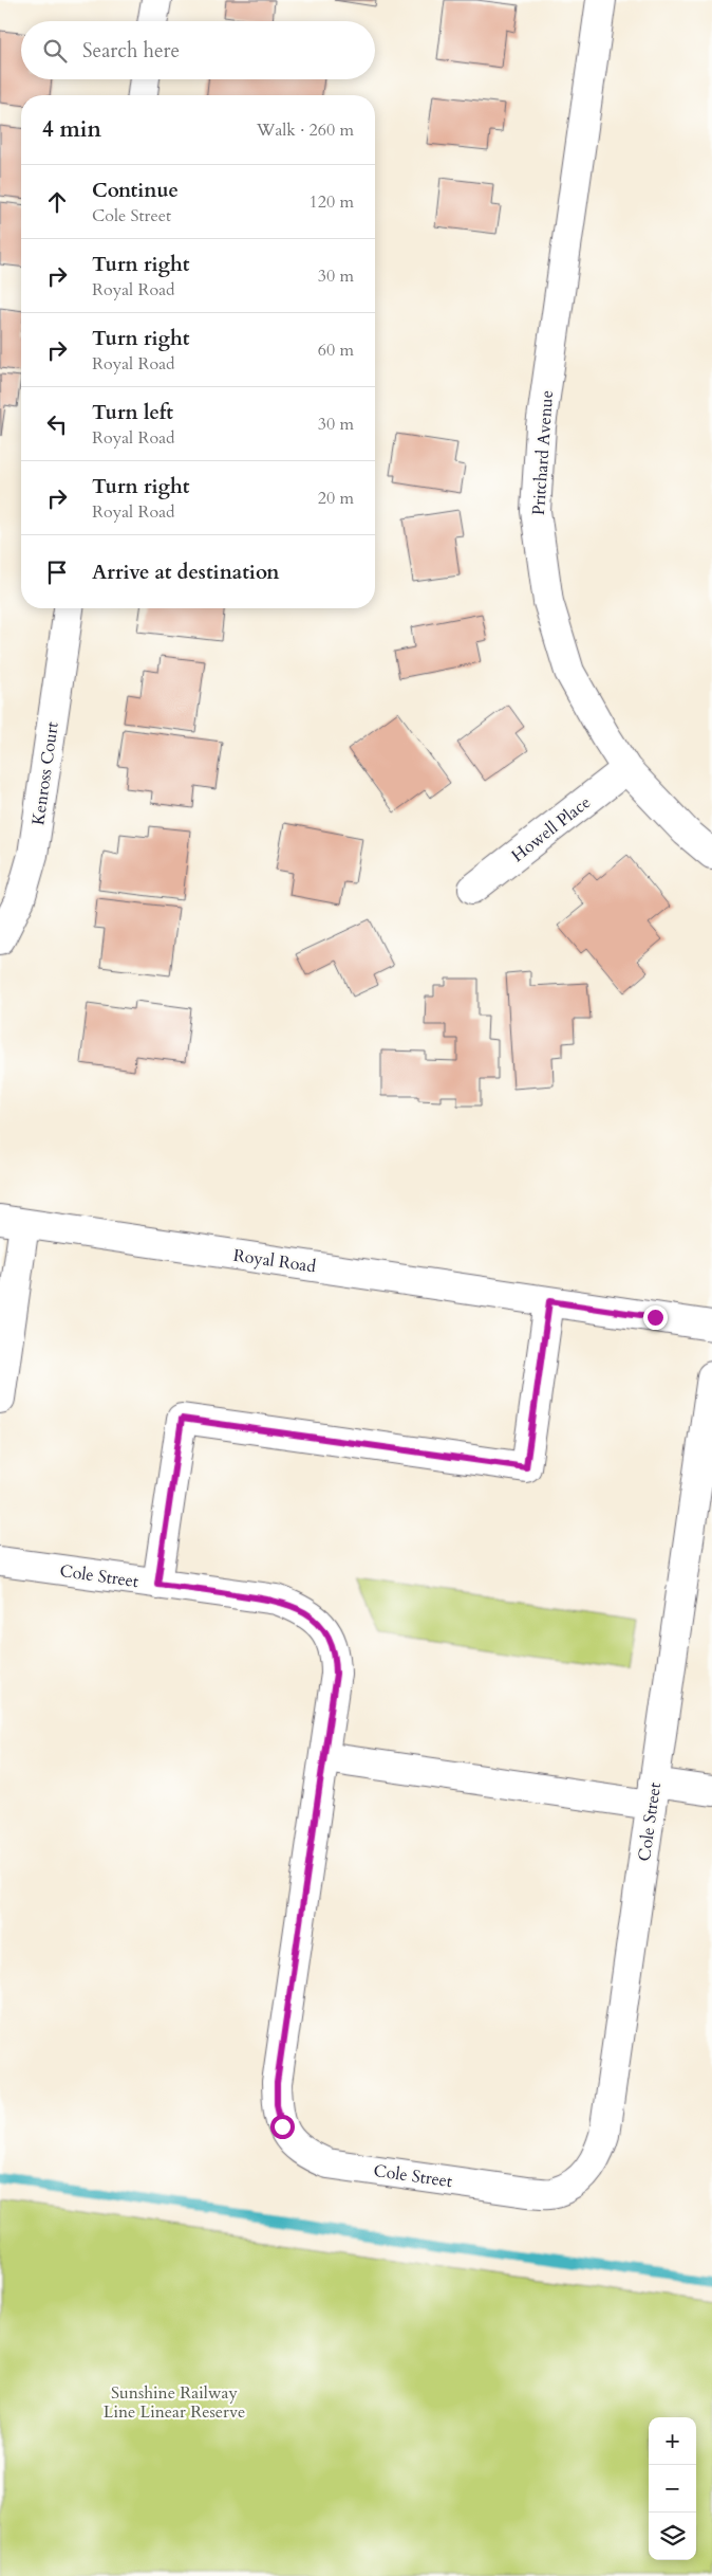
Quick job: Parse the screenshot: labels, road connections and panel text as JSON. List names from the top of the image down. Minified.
{"streets":{"street":["Pritchard Avenue","Kenross Court","Howell Place","Royal Road","Cole Street"]},"crossings":[["Pritchard Avenue","Howell Place"]],"parks":["Sunshine Railway Line Linear Reserve"],"page":{"search":"Search here","heading":["4 min","Walk · 260 m"],"list":[["Continue","Cole Street","120 m"],["Turn right","Royal Road","30 m"],["Turn right","Royal Road","60 m"],["Turn left","Royal Road","30 m"],["Turn right","Royal Road","20 m"],"Arrive at destination"],"map_buttons":["+","−"]}}
